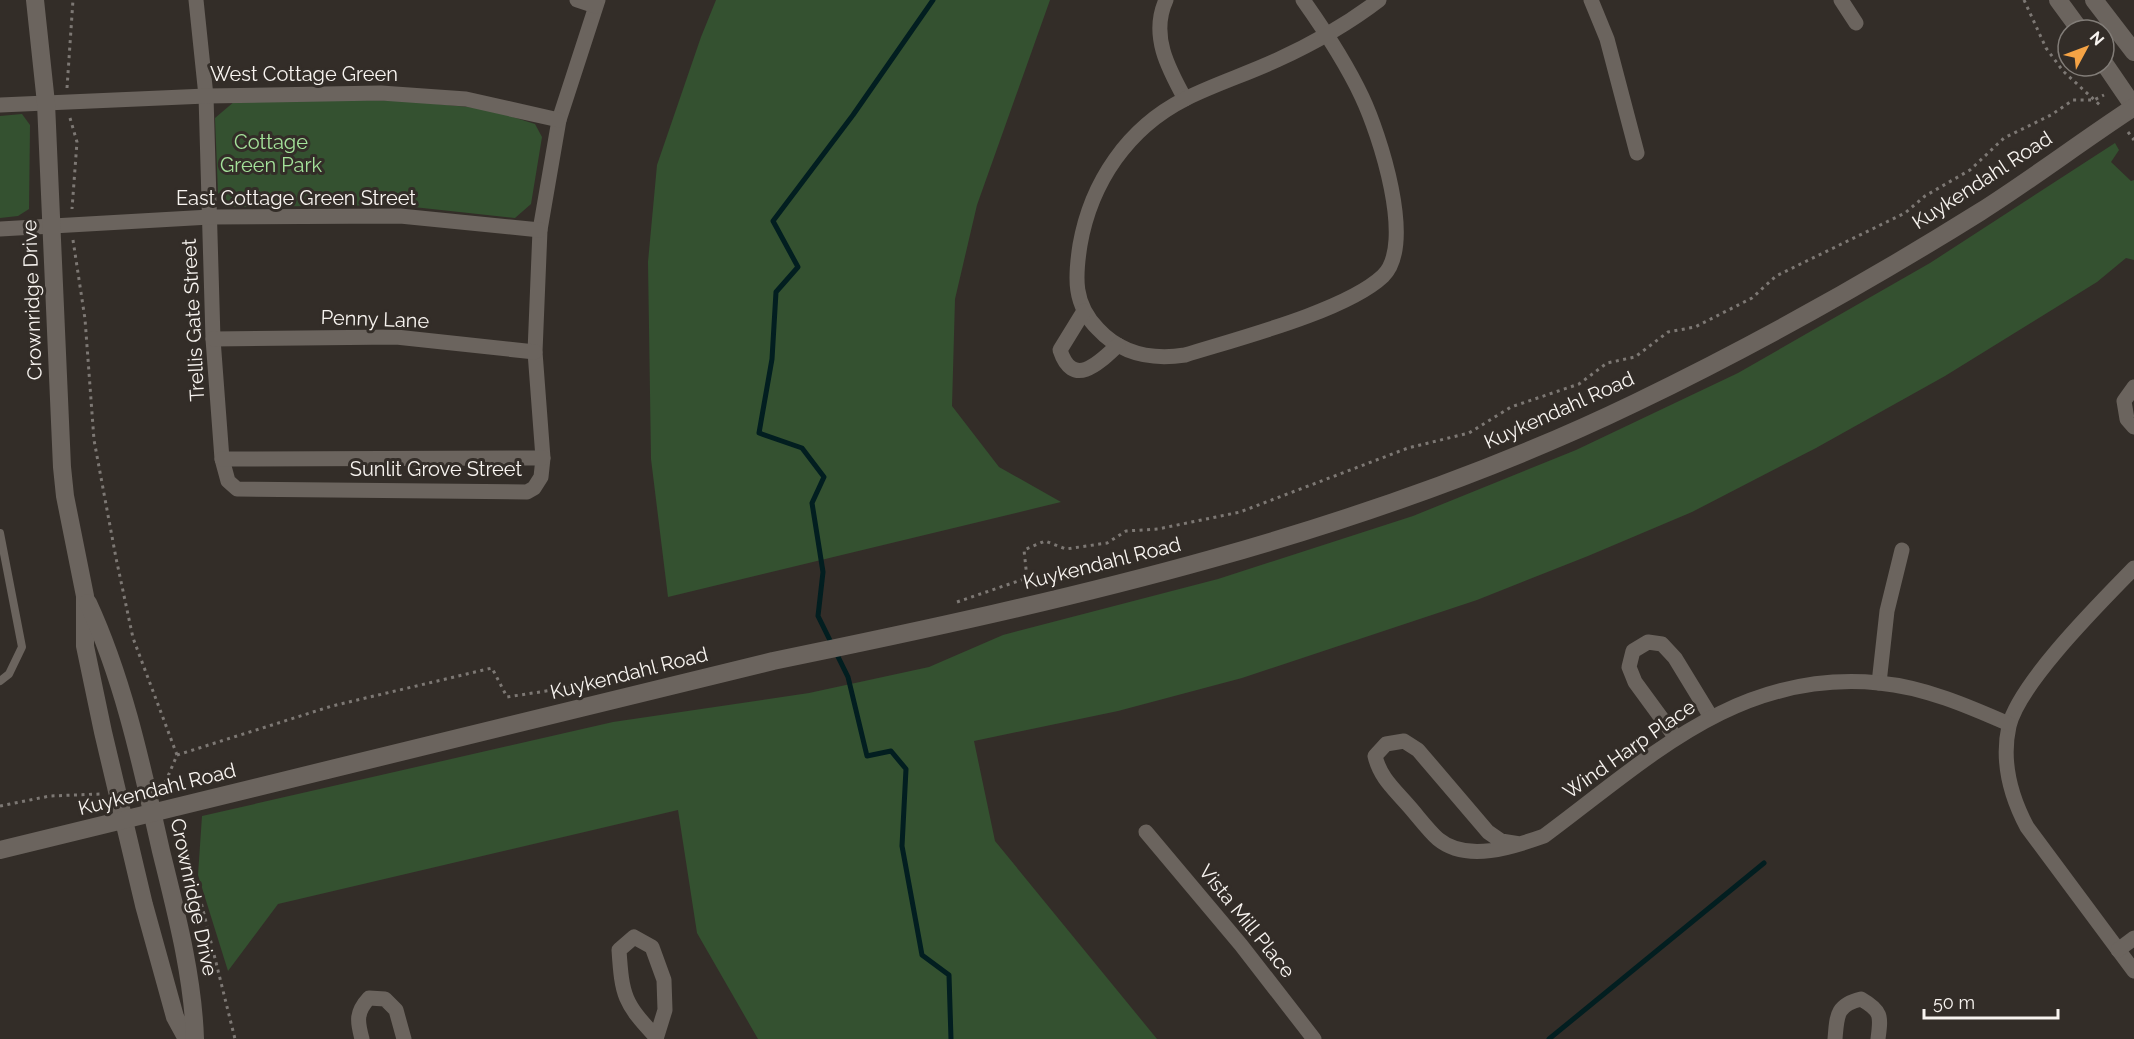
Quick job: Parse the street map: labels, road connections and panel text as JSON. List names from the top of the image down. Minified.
{"streets":{"main road":["Kuykendahl Road","Crownridge Drive"],"street":["West Cottage Green","East Cottage Green Street","Penny Lane","Trellis Gate Street","Sunlit Grove Street","Wind Harp Place","Vista Mill Place"]},"crossings":[["West Cottage Green","Crownridge Drive"],["West Cottage Green","Trellis Gate Street"],["Kuykendahl Road","Crownridge Drive"],["East Cottage Green Street","Crownridge Drive"],["East Cottage Green Street","Trellis Gate Street"],["Penny Lane","Trellis Gate Street"],["Trellis Gate Street","Sunlit Grove Street"]],"parks":["Cottage Green Park"],"scale_bar":"50 m","north":"top right"}
